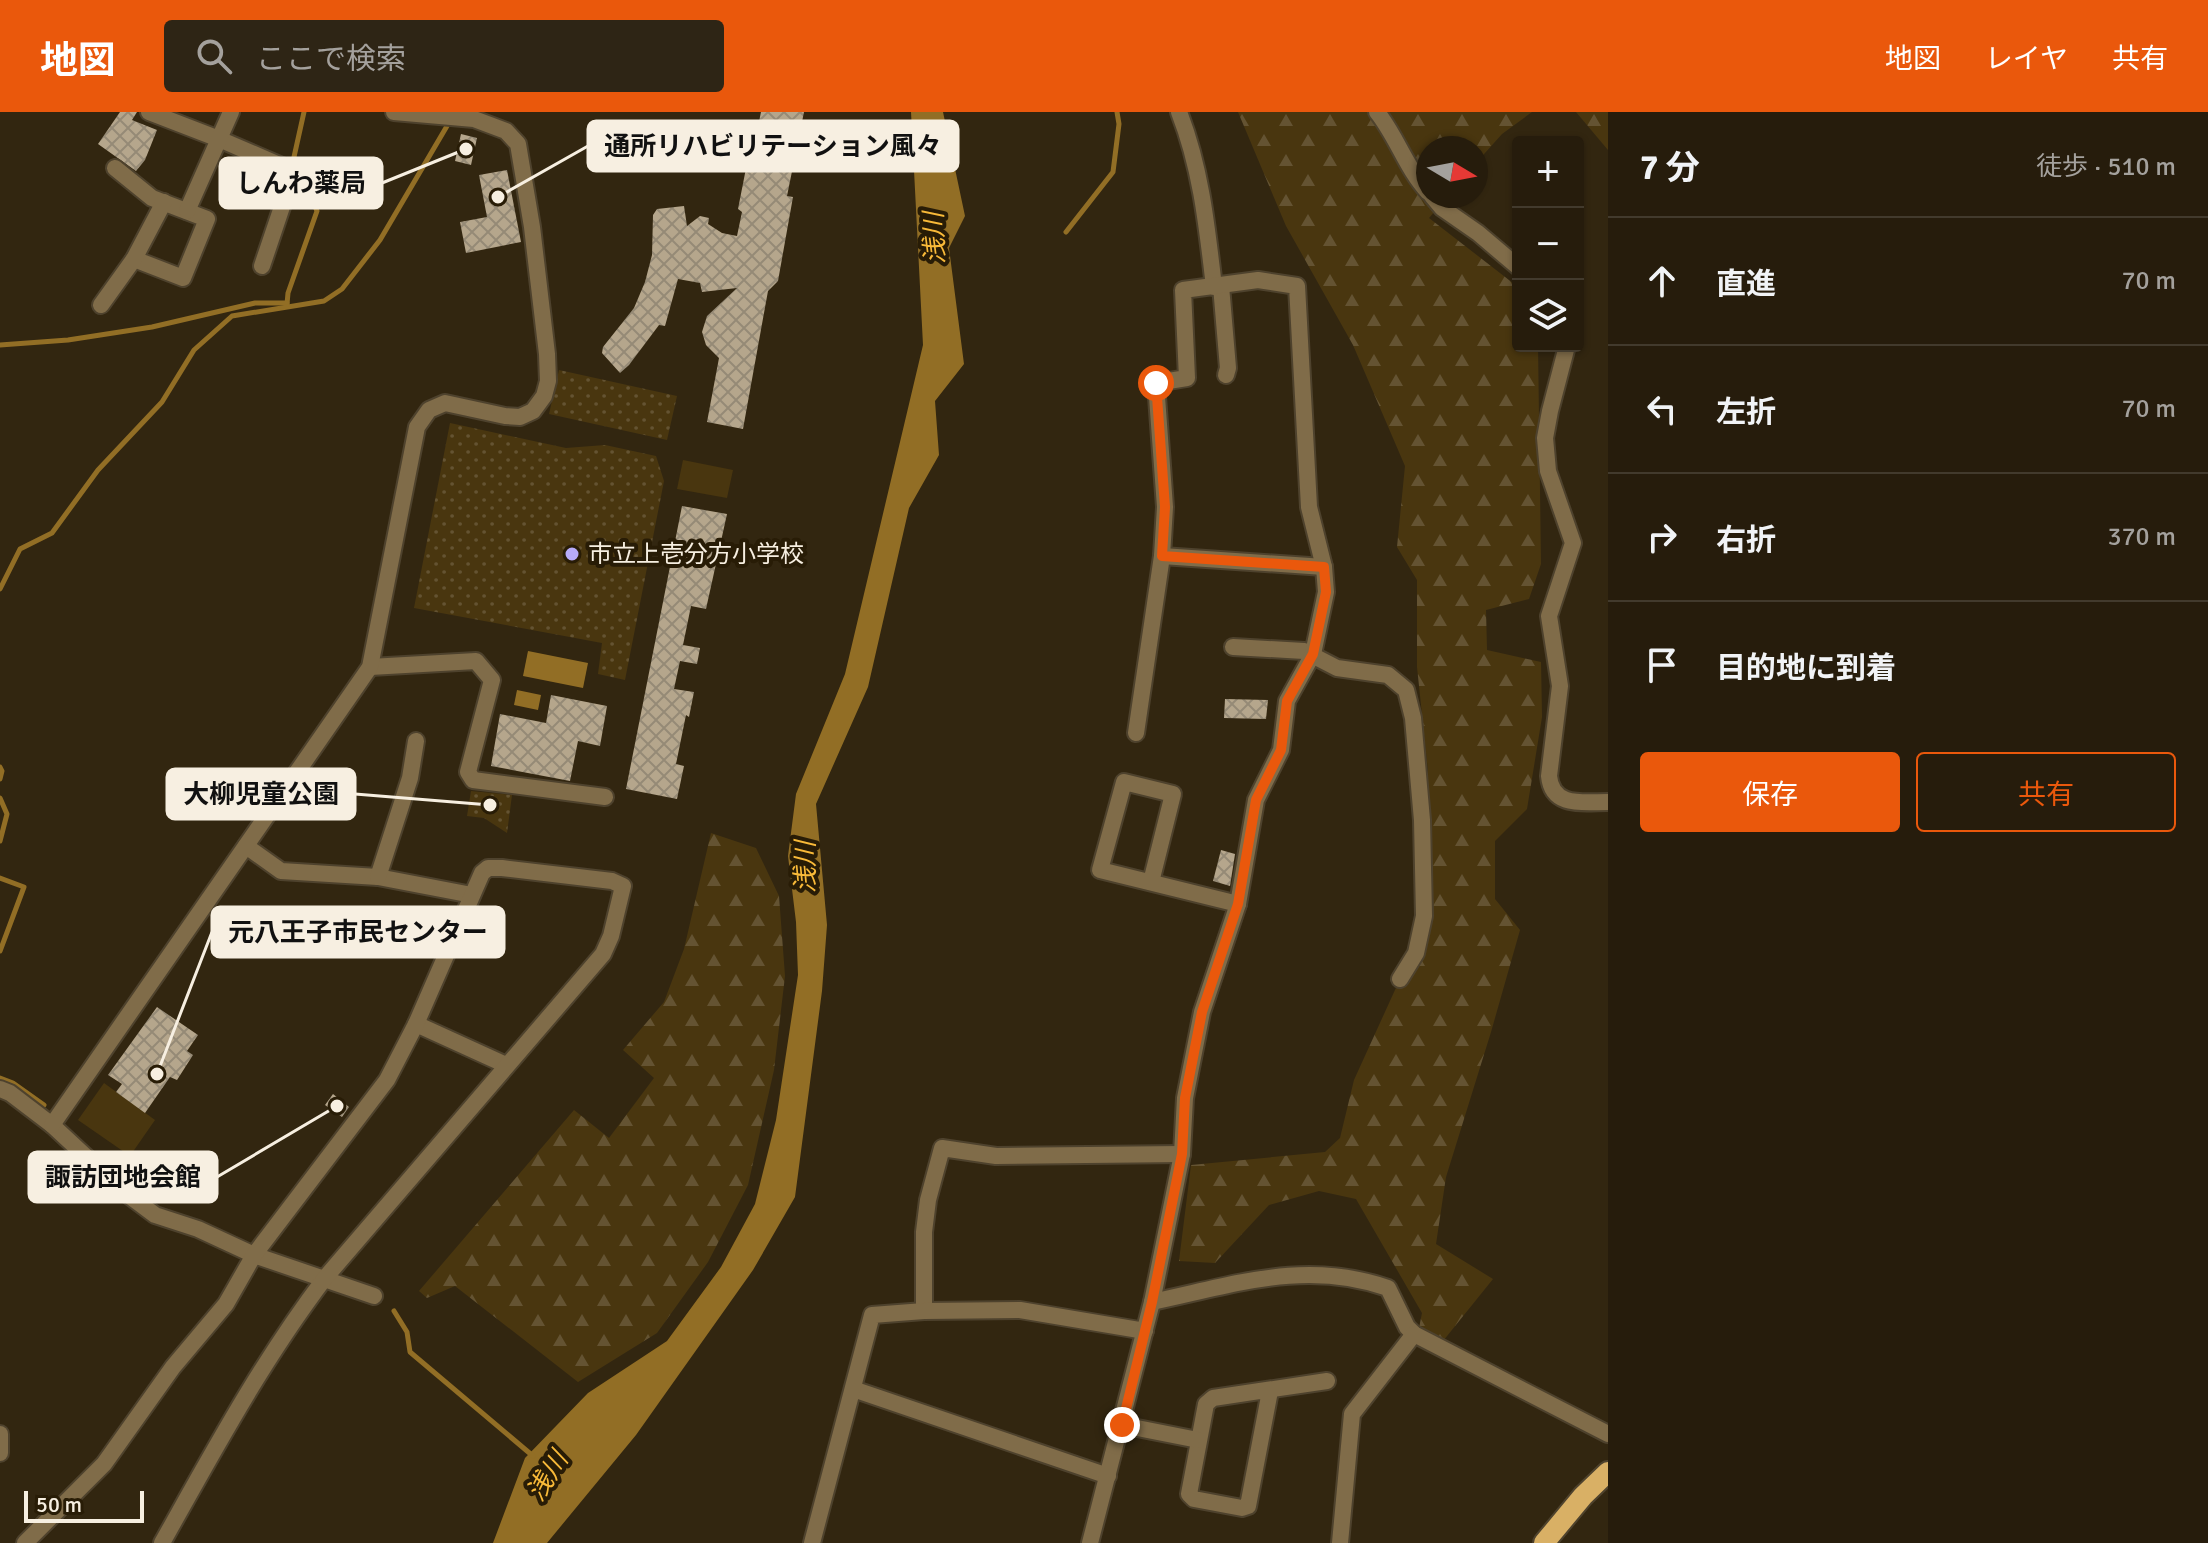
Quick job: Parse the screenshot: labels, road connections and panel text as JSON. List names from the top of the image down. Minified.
{"water":["浅川"],"places":["しんわ薬局","通所リハビリテーション風々","市立上壱分方小学校","大柳児童公園","元八王子市民センター","諏訪団地会館"],"scale_bar":"50 m","north":"right","page":{"header":"地図","search":"ここで検索","nav":["地図","レイヤ","共有"],"heading":["7 分","徒歩 · 510 m"],"map_buttons":["+","−"],"list":[["直進","70 m"],["左折","70 m"],["右折","370 m"],"目的地に到着"],"buttons":["保存","共有"],"scale":"50 m"}}
